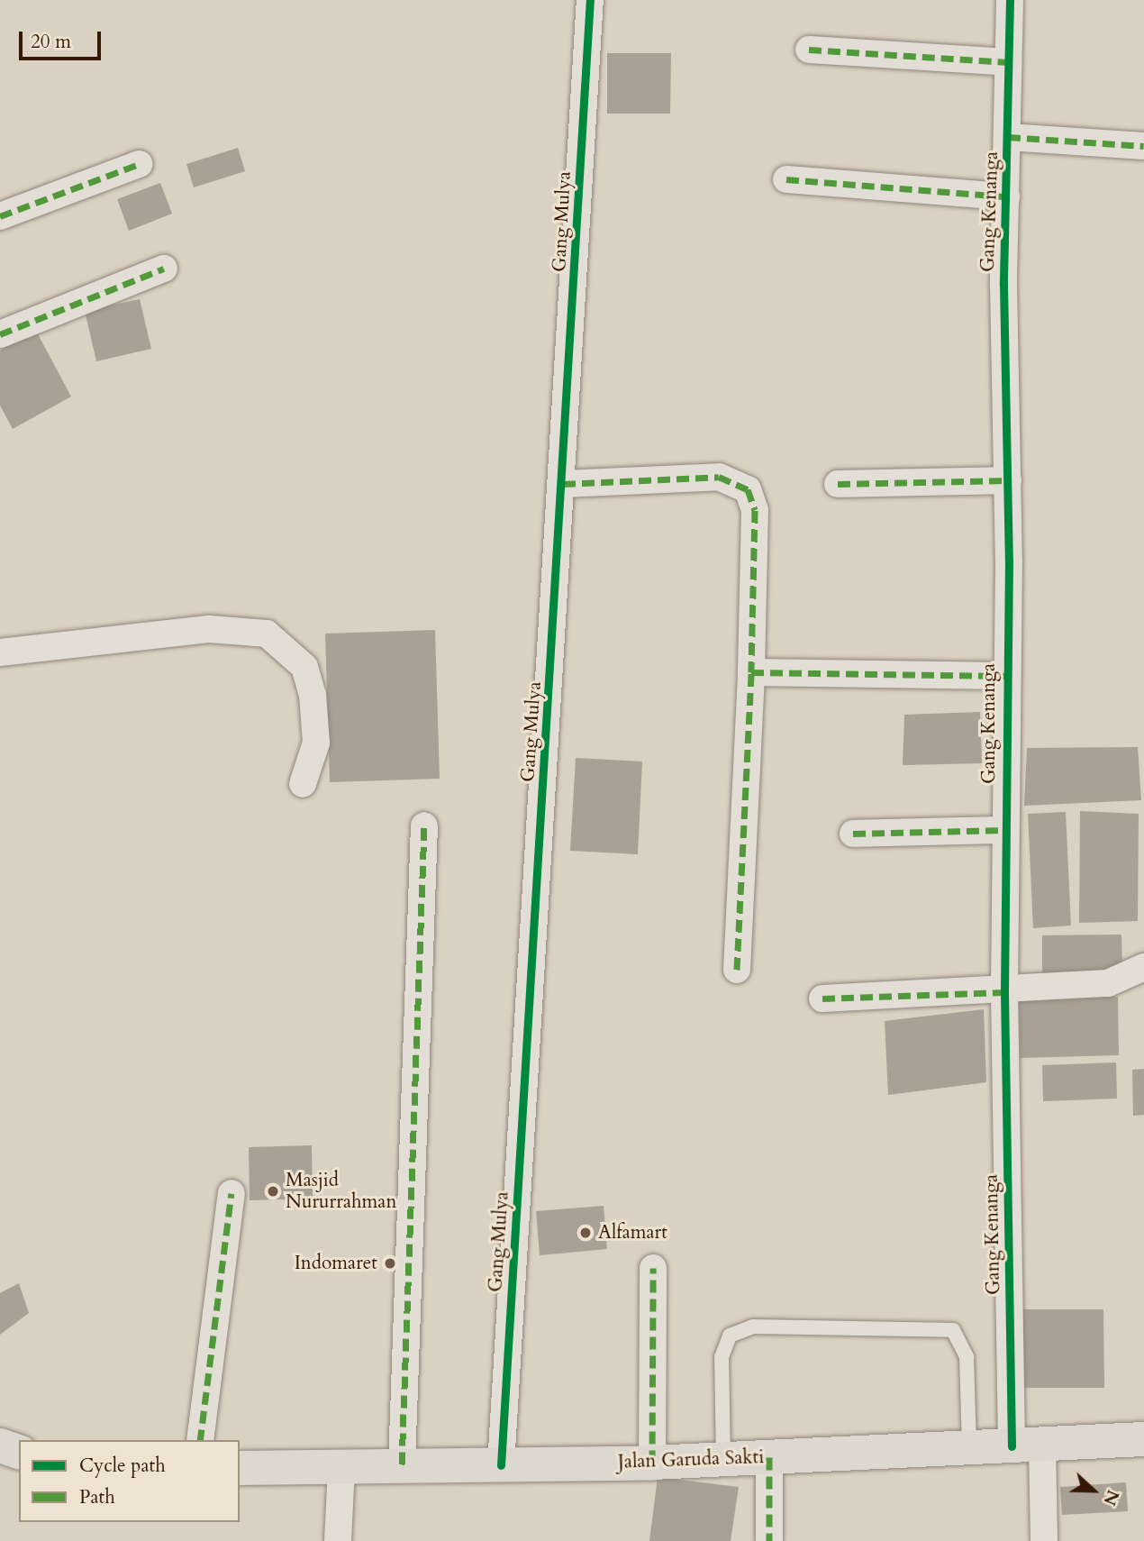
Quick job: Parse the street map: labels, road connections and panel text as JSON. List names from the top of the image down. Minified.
{"streets":{"highway":["Jalan Garuda Sakti"],"street":["Gang Kenanga","Gang Mulya"]},"crossings":[["Gang Kenanga","Jalan Garuda Sakti"],["Gang Mulya","Jalan Garuda Sakti"]],"places":["Masjid Nururrahman","Alfamart","Indomaret"],"legend":["Cycle path","Path"],"scale_bar":"20 m","north":"right"}
